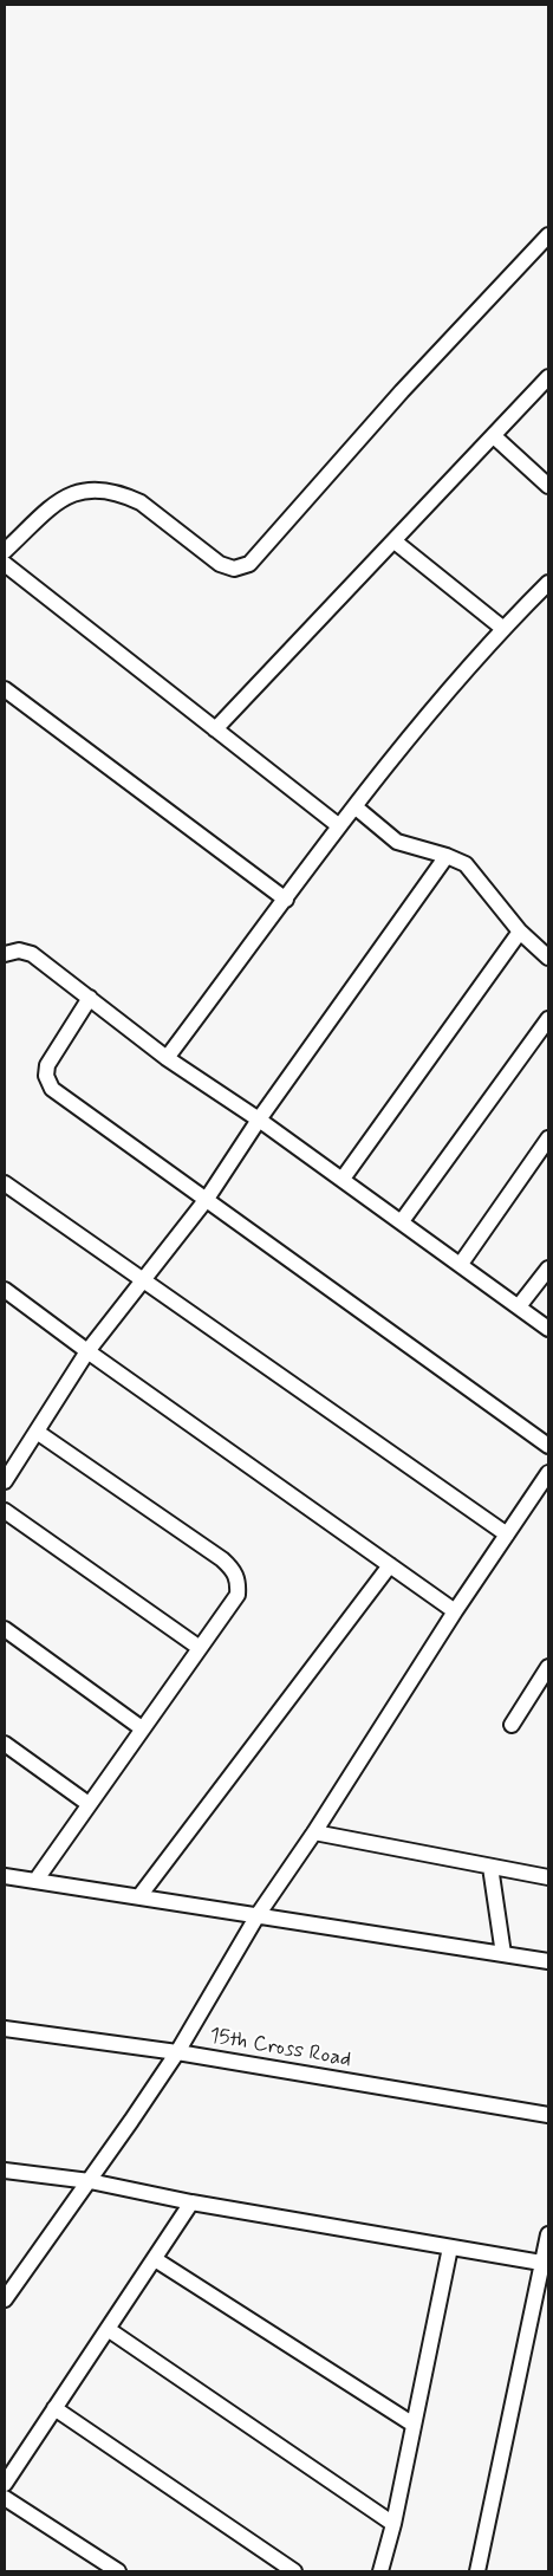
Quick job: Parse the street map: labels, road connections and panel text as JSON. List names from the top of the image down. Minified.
{"streets":{"street":["15th Cross Road"]}}
